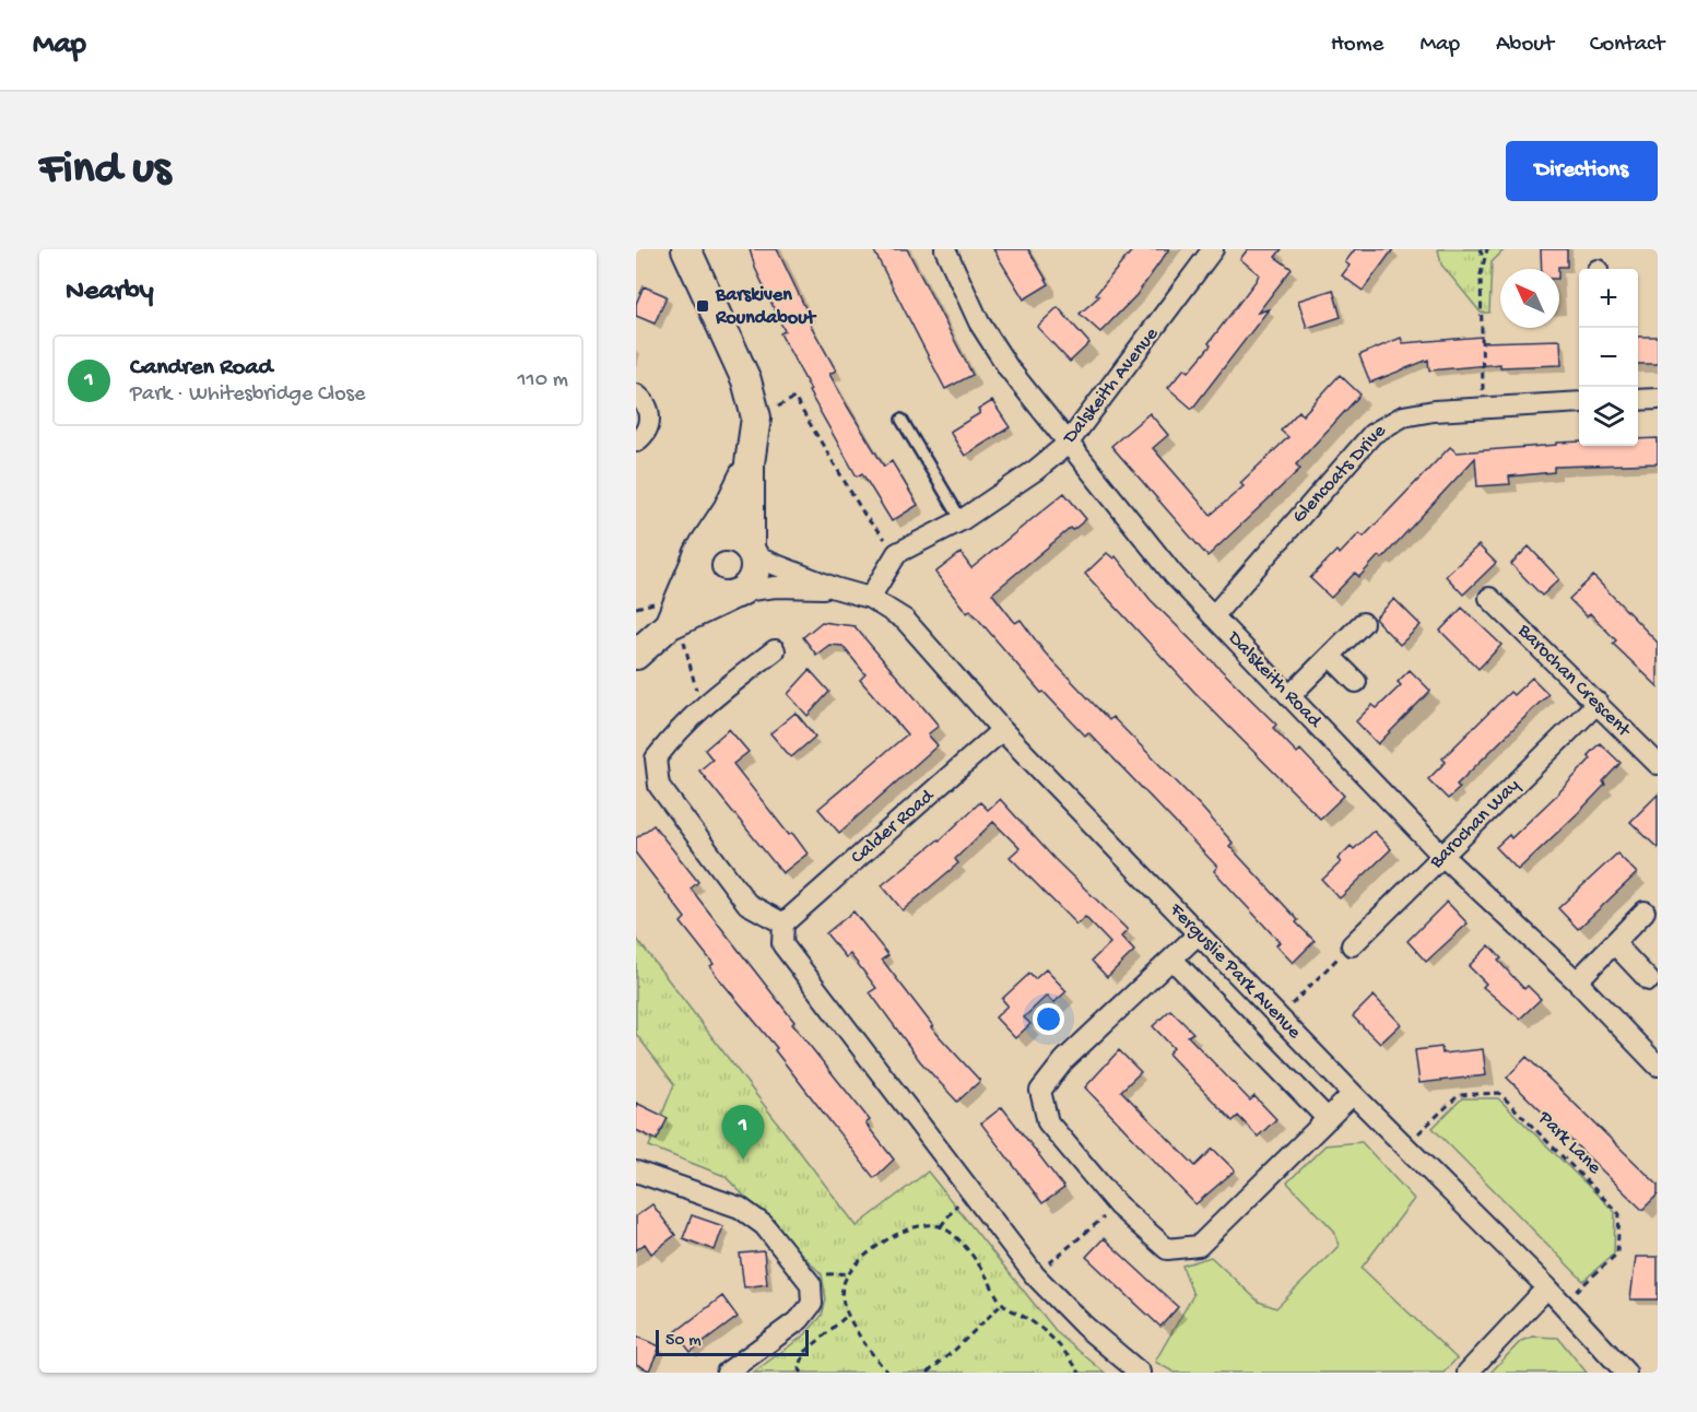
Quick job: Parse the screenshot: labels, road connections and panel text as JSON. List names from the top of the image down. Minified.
{"streets":{"street":["Dalskeith Avenue","Glencoats Drive","Dalskeith Road","Barochan Crescent","Barochan Way","Calder Road","Ferguslie Park Avenue"],"path":["Park Lane"]},"crossings":[["Dalskeith Avenue","Dalskeith Road"],["Glencoats Drive","Dalskeith Road"],["Dalskeith Road","Barochan Way"],["Barochan Crescent","Barochan Way"],["Calder Road","Ferguslie Park Avenue"],["Ferguslie Park Avenue","Park Lane"]],"places":{"transit":["Barskiven Roundabout"]},"scale_bar":"50 m","north":"top left","page":{"header":"Map","nav":["Home","Map","About","Contact"],"buttons":"Directions","title":"Find us","heading":"Nearby","map_buttons":["+","−"],"list":[{"mark":"1","name":"Candren Road","note":"Park · Whitesbridge Close","value":"110 m"}],"pins":"1","scale":"50 m"}}
